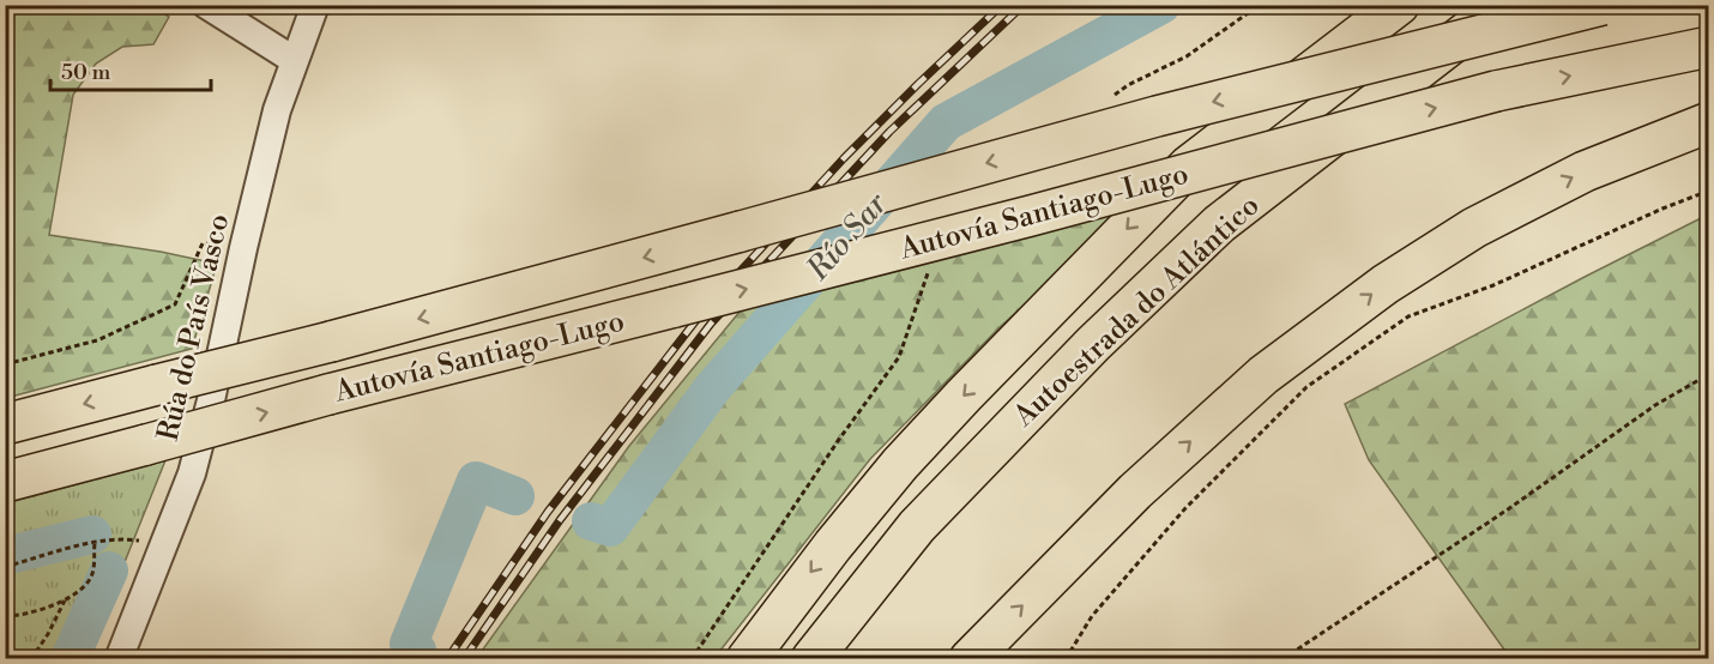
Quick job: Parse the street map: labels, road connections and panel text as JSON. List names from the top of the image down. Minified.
{"streets":{"highway":["Autovía Santiago-Lugo","Autoestrada do Atlántico"],"street":["Rúa do País Vasco"]},"water":["Río Sar"],"scale_bar":"50 m"}
